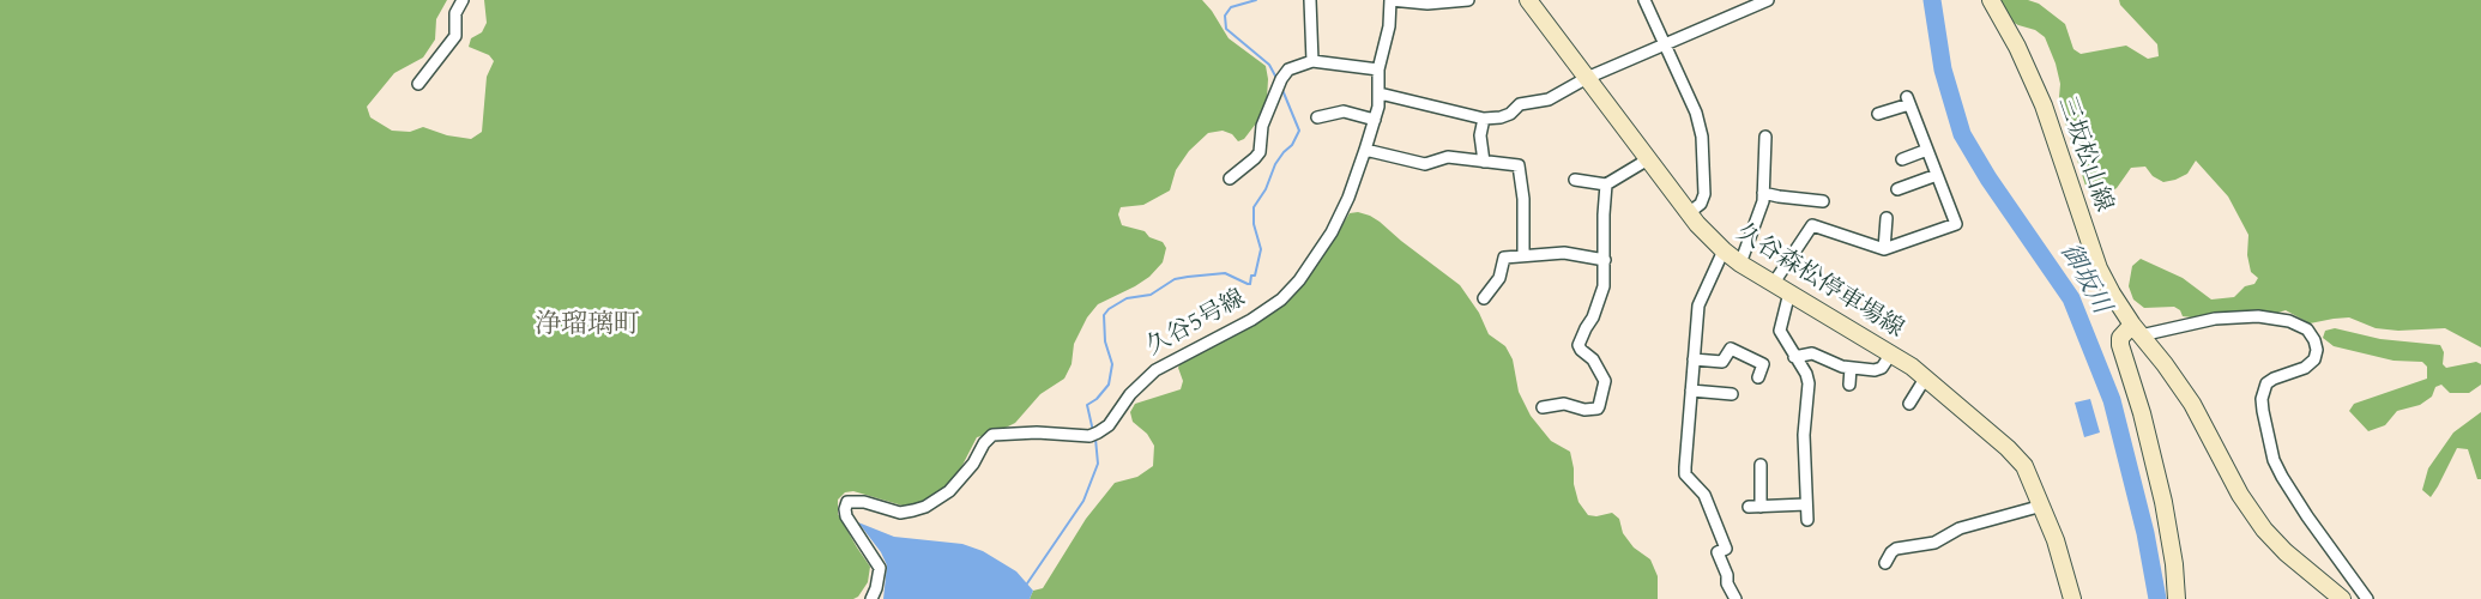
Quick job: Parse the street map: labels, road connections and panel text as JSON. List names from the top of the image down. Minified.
{"streets":{"main road":["三坂松山線","久谷森松停車場線"],"street":["久谷5号線"]},"districts":["浄瑠璃町"],"water":["御坂川"]}
